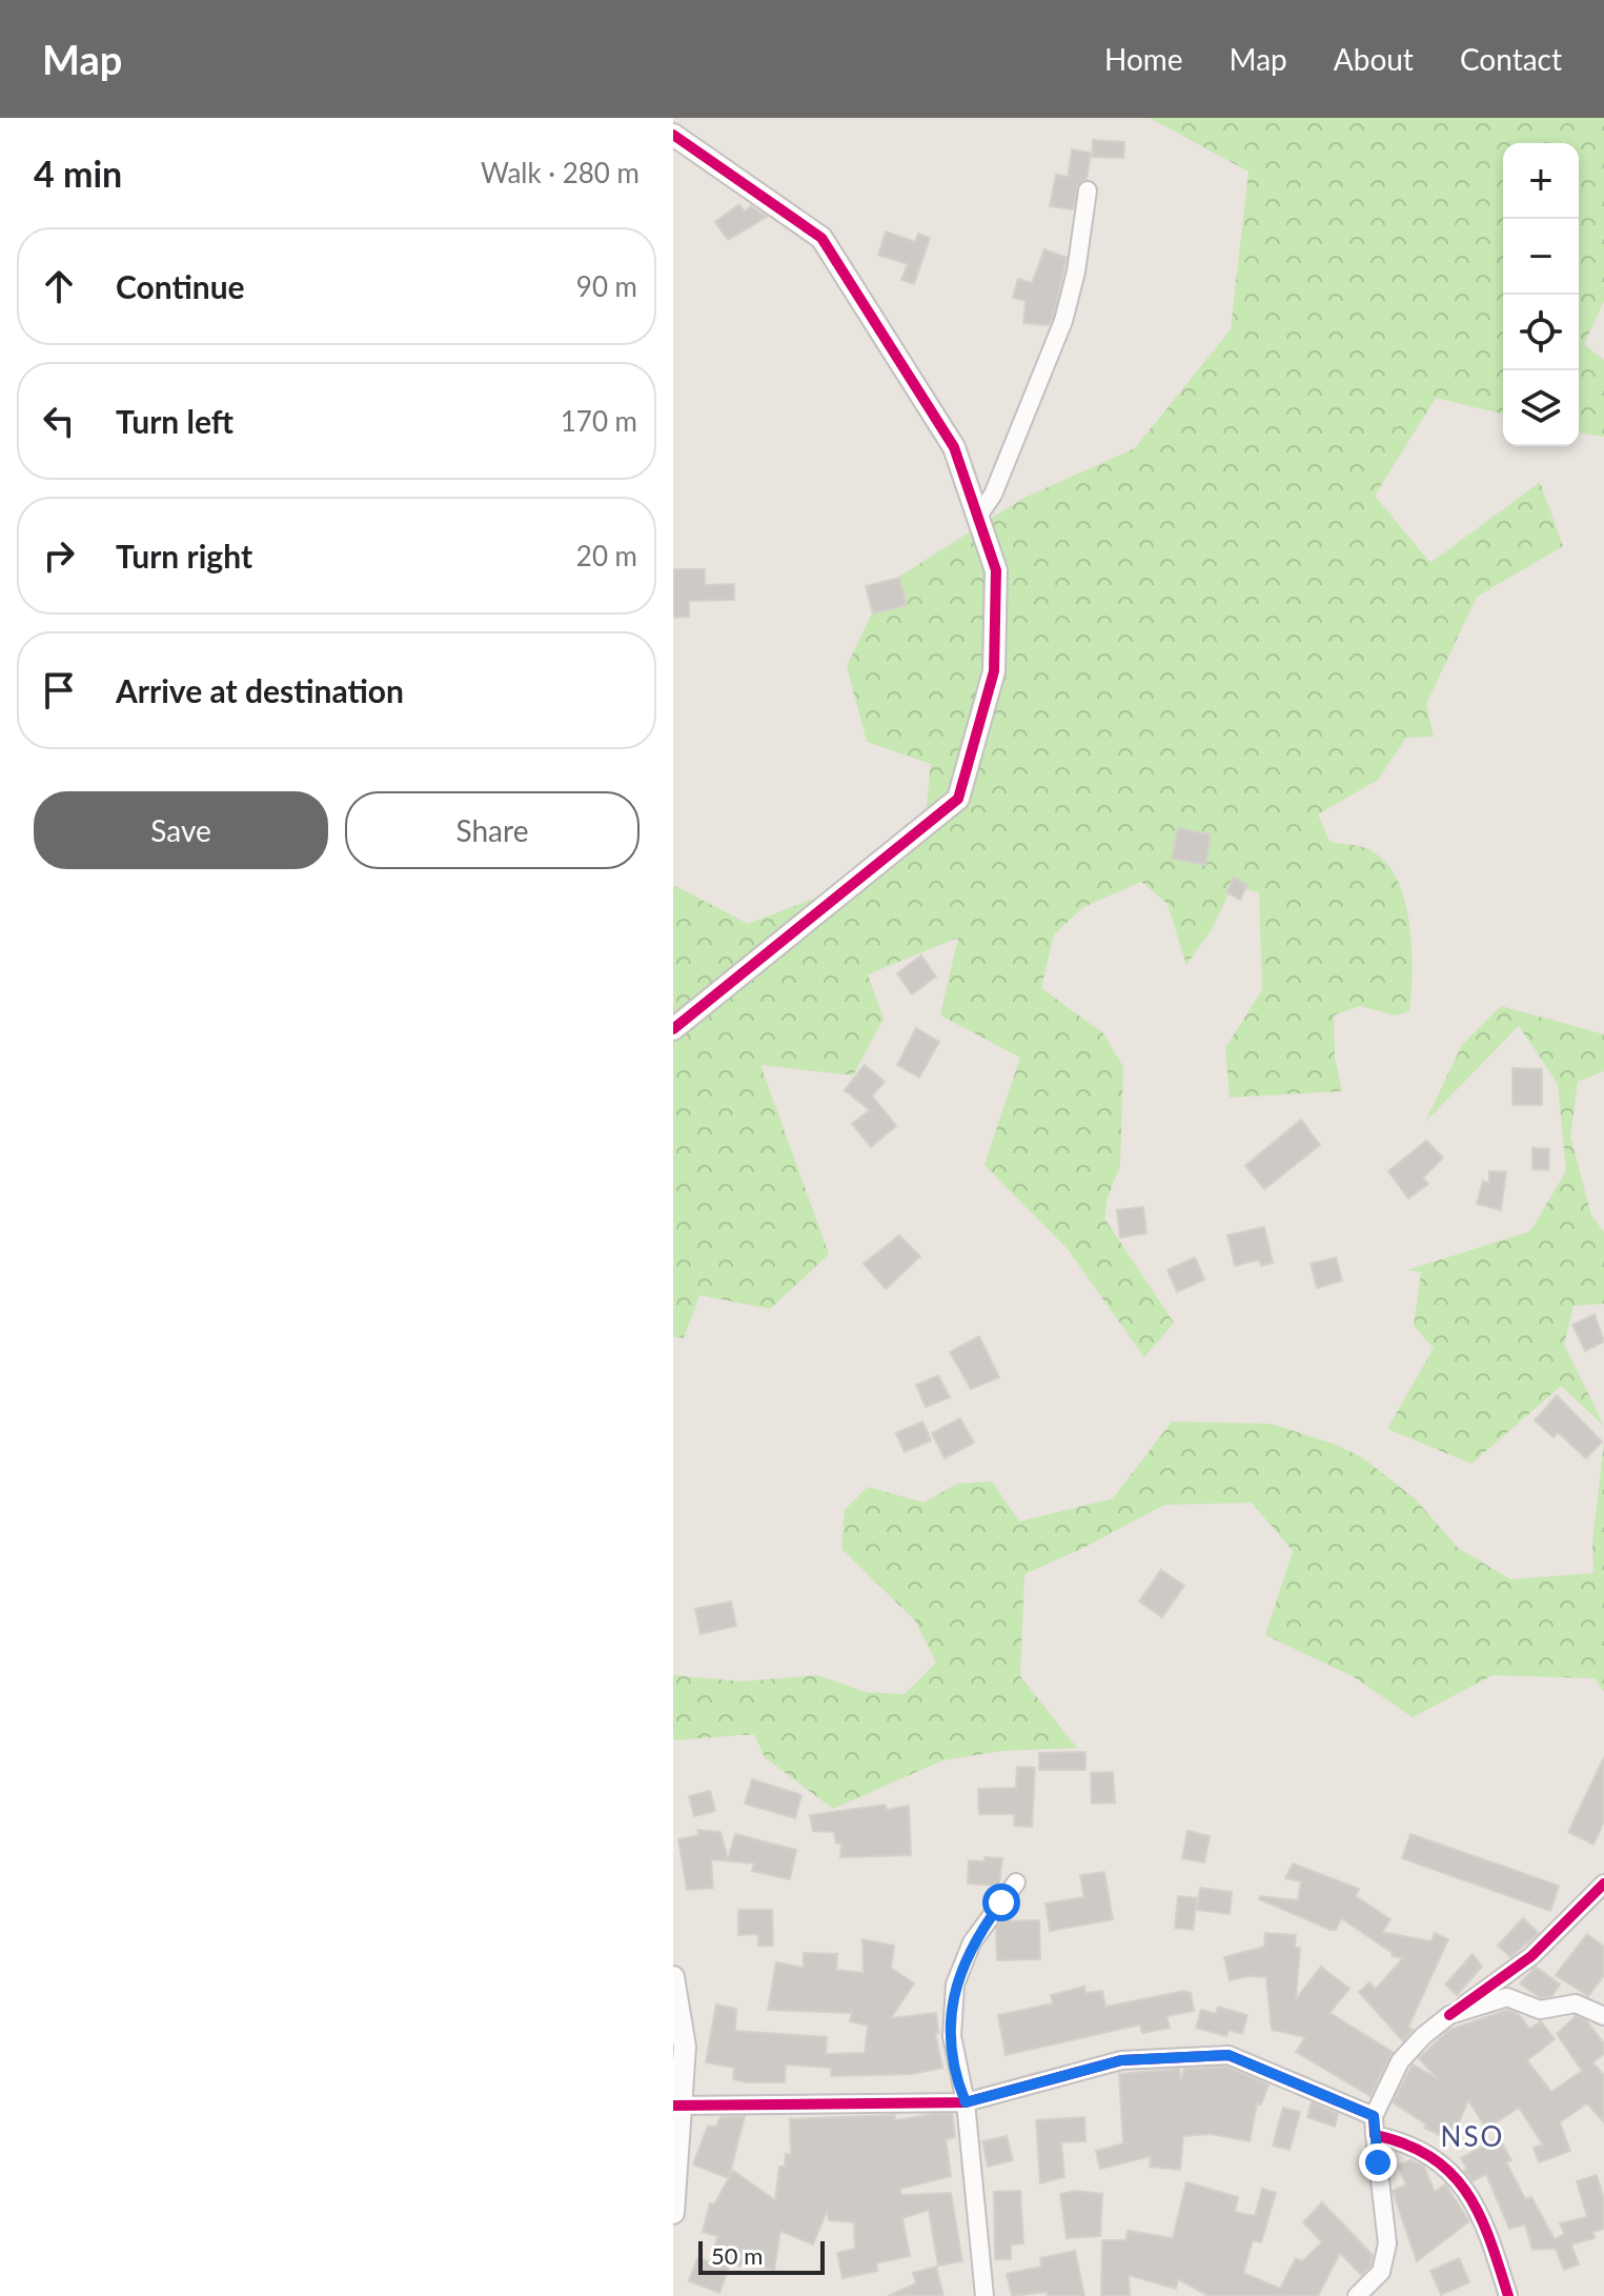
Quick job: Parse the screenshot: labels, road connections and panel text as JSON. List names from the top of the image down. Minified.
{"districts":["NSO"],"scale_bar":"50 m","page":{"header":"Map","nav":["Home","Map","About","Contact"],"heading":["4 min","Walk · 280 m"],"map_buttons":["+","−"],"list":[["Continue","90 m"],["Turn left","170 m"],["Turn right","20 m"],"Arrive at destination"],"buttons":["Save","Share"],"scale":"50 m"}}
